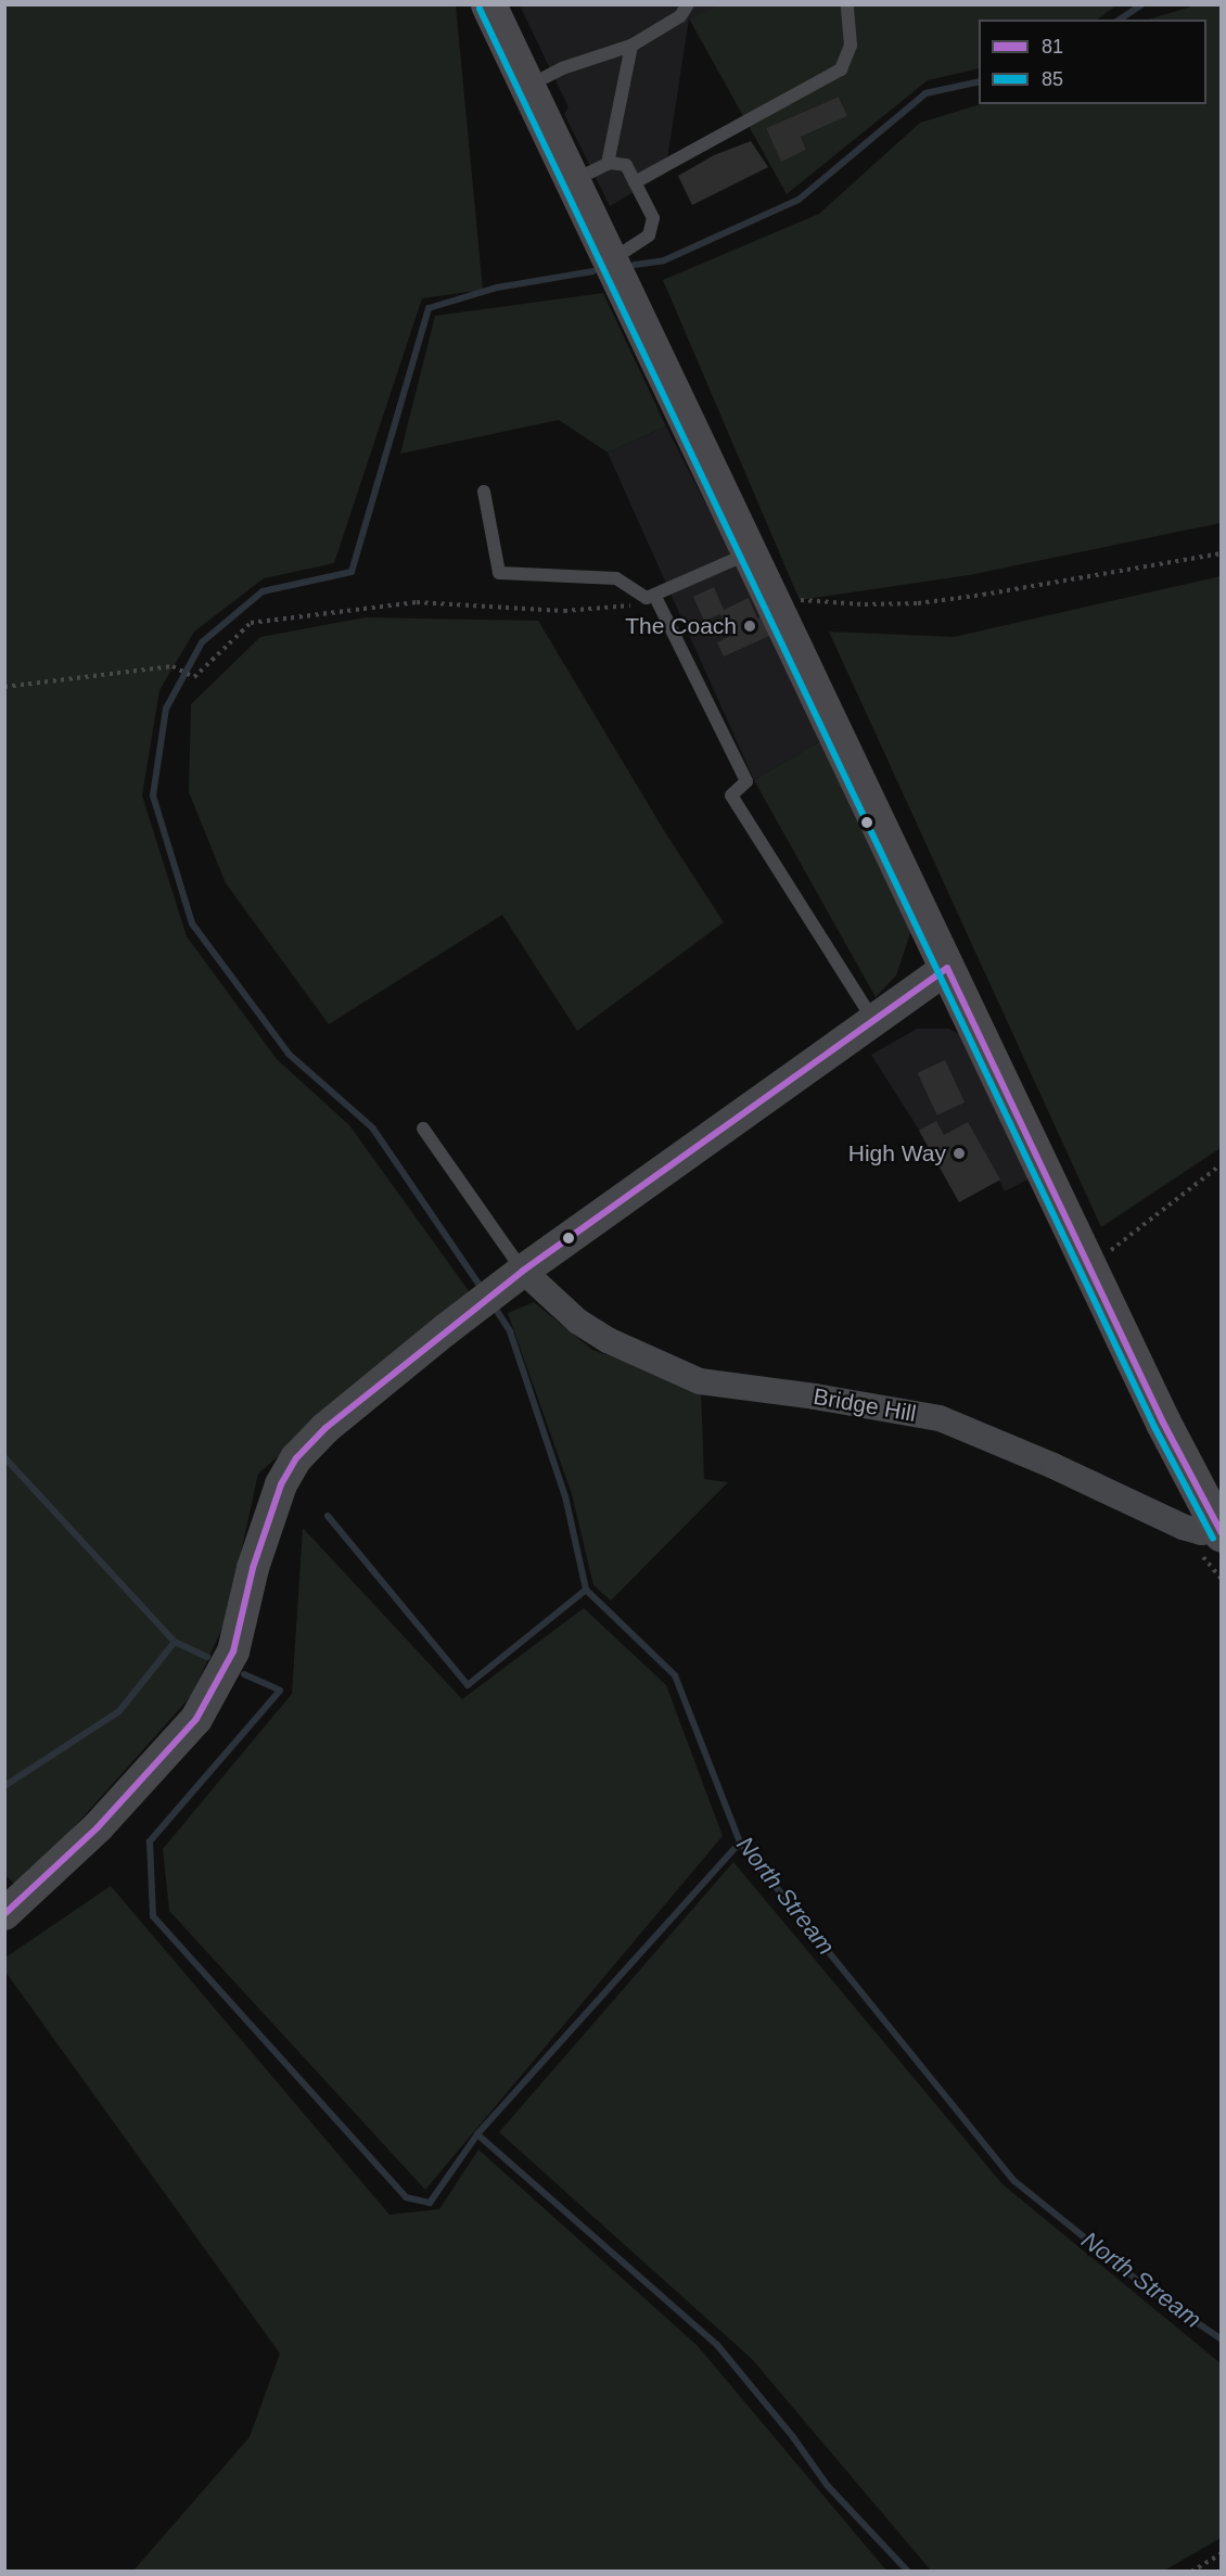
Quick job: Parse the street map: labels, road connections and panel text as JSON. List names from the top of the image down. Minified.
{"streets":{"street":["Bridge Hill"]},"water":["North Stream"],"places":["The Coach","High Way"],"lines":["transit line 85","transit line 81"],"legend":["81","85"]}
